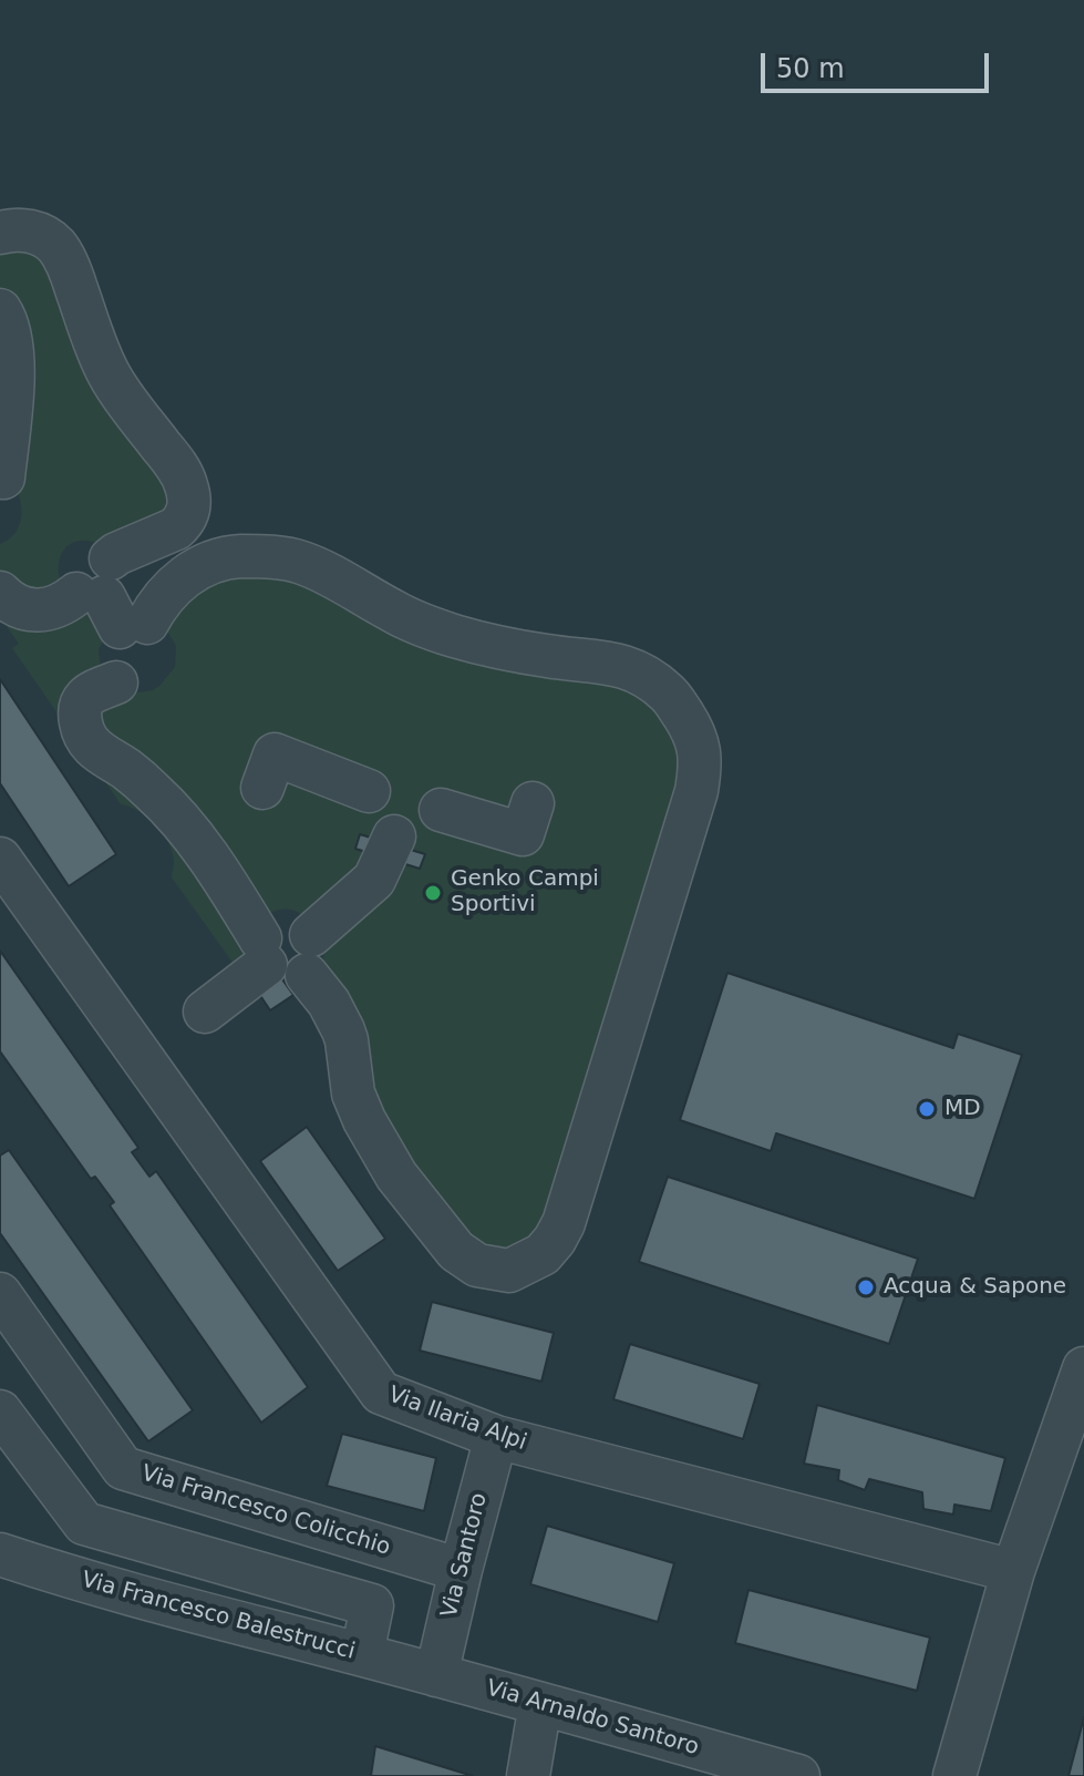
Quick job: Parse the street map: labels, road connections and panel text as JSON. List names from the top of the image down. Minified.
{"streets":{"street":["Via Ilaria Alpi","Via Francesco Colicchio","Via Santoro","Via Francesco Balestrucci","Via Arnaldo Santoro"]},"crossings":[["Via Ilaria Alpi","Via Santoro"],["Via Francesco Colicchio","Via Santoro"],["Via Santoro","Via Francesco Balestrucci"],["Via Santoro","Via Arnaldo Santoro"],["Via Francesco Balestrucci","Via Arnaldo Santoro"]],"places":["Genko Campi Sportivi","MD","Acqua & Sapone"],"scale_bar":"50 m"}
